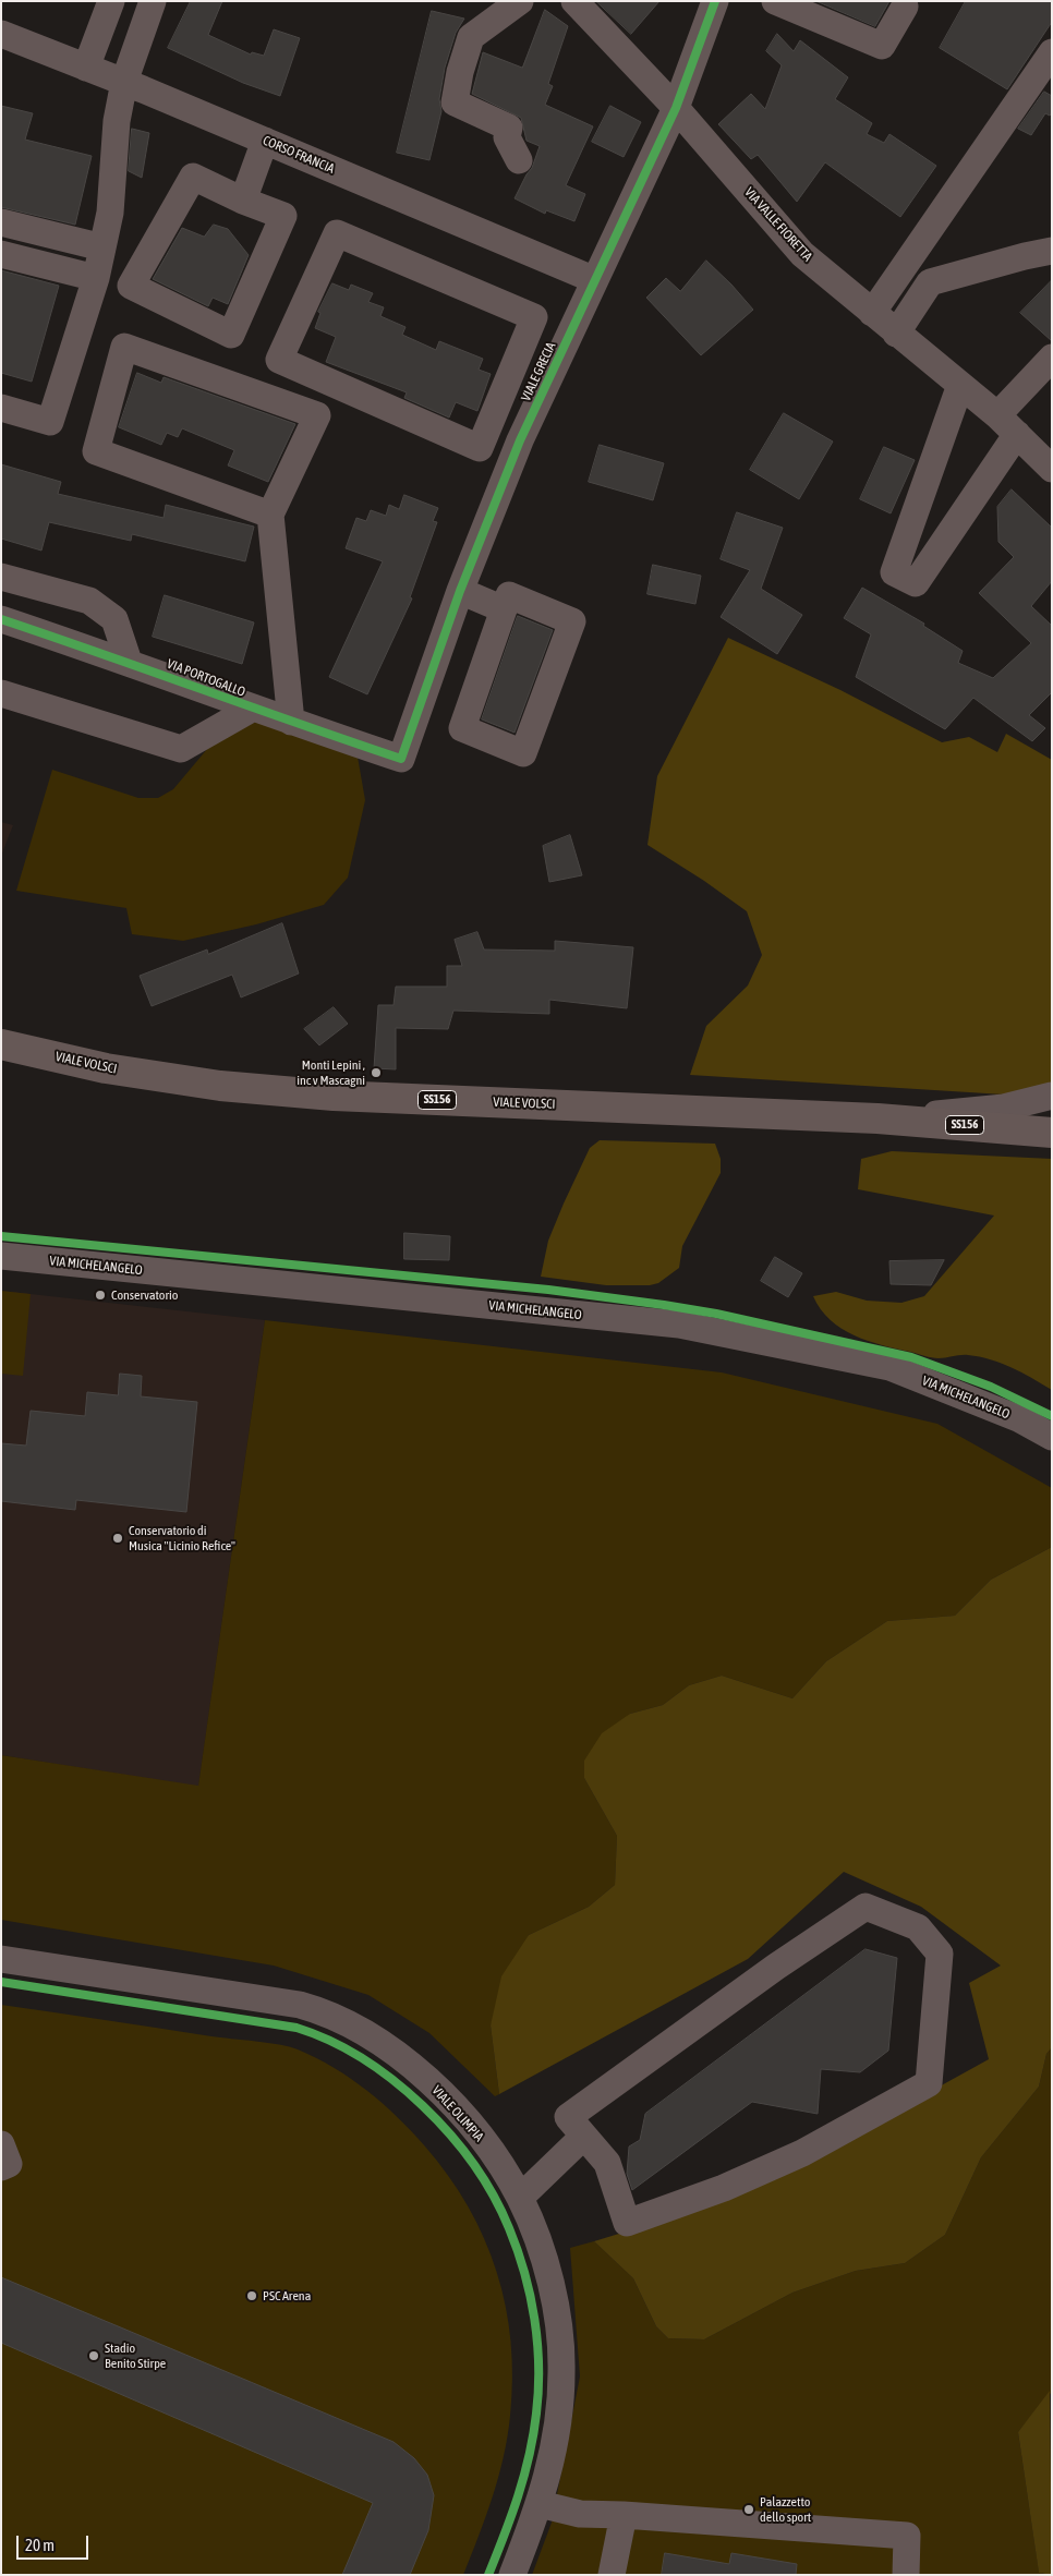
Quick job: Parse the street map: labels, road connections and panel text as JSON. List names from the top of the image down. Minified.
{"streets":{"main road":["VIALE VOLSCI","SS156"],"street":["CORSO FRANCIA","VIA VALLE FIORETTA","VIALE GRECIA","VIA PORTOGALLO","VIA MICHELANGELO","VIALE OLIMPIA"]},"crossings":[["CORSO FRANCIA","VIALE GRECIA"],["VIA VALLE FIORETTA","VIALE GRECIA"],["VIALE GRECIA","VIA PORTOGALLO"]],"places":["Monti Lepini , inc v Mascagni","Conservatorio","Conservatorio di Musica \"Licinio Refice\"","PSC Arena","Stadio Benito Stirpe","Palazzetto dello sport"],"scale_bar":"20 m"}
